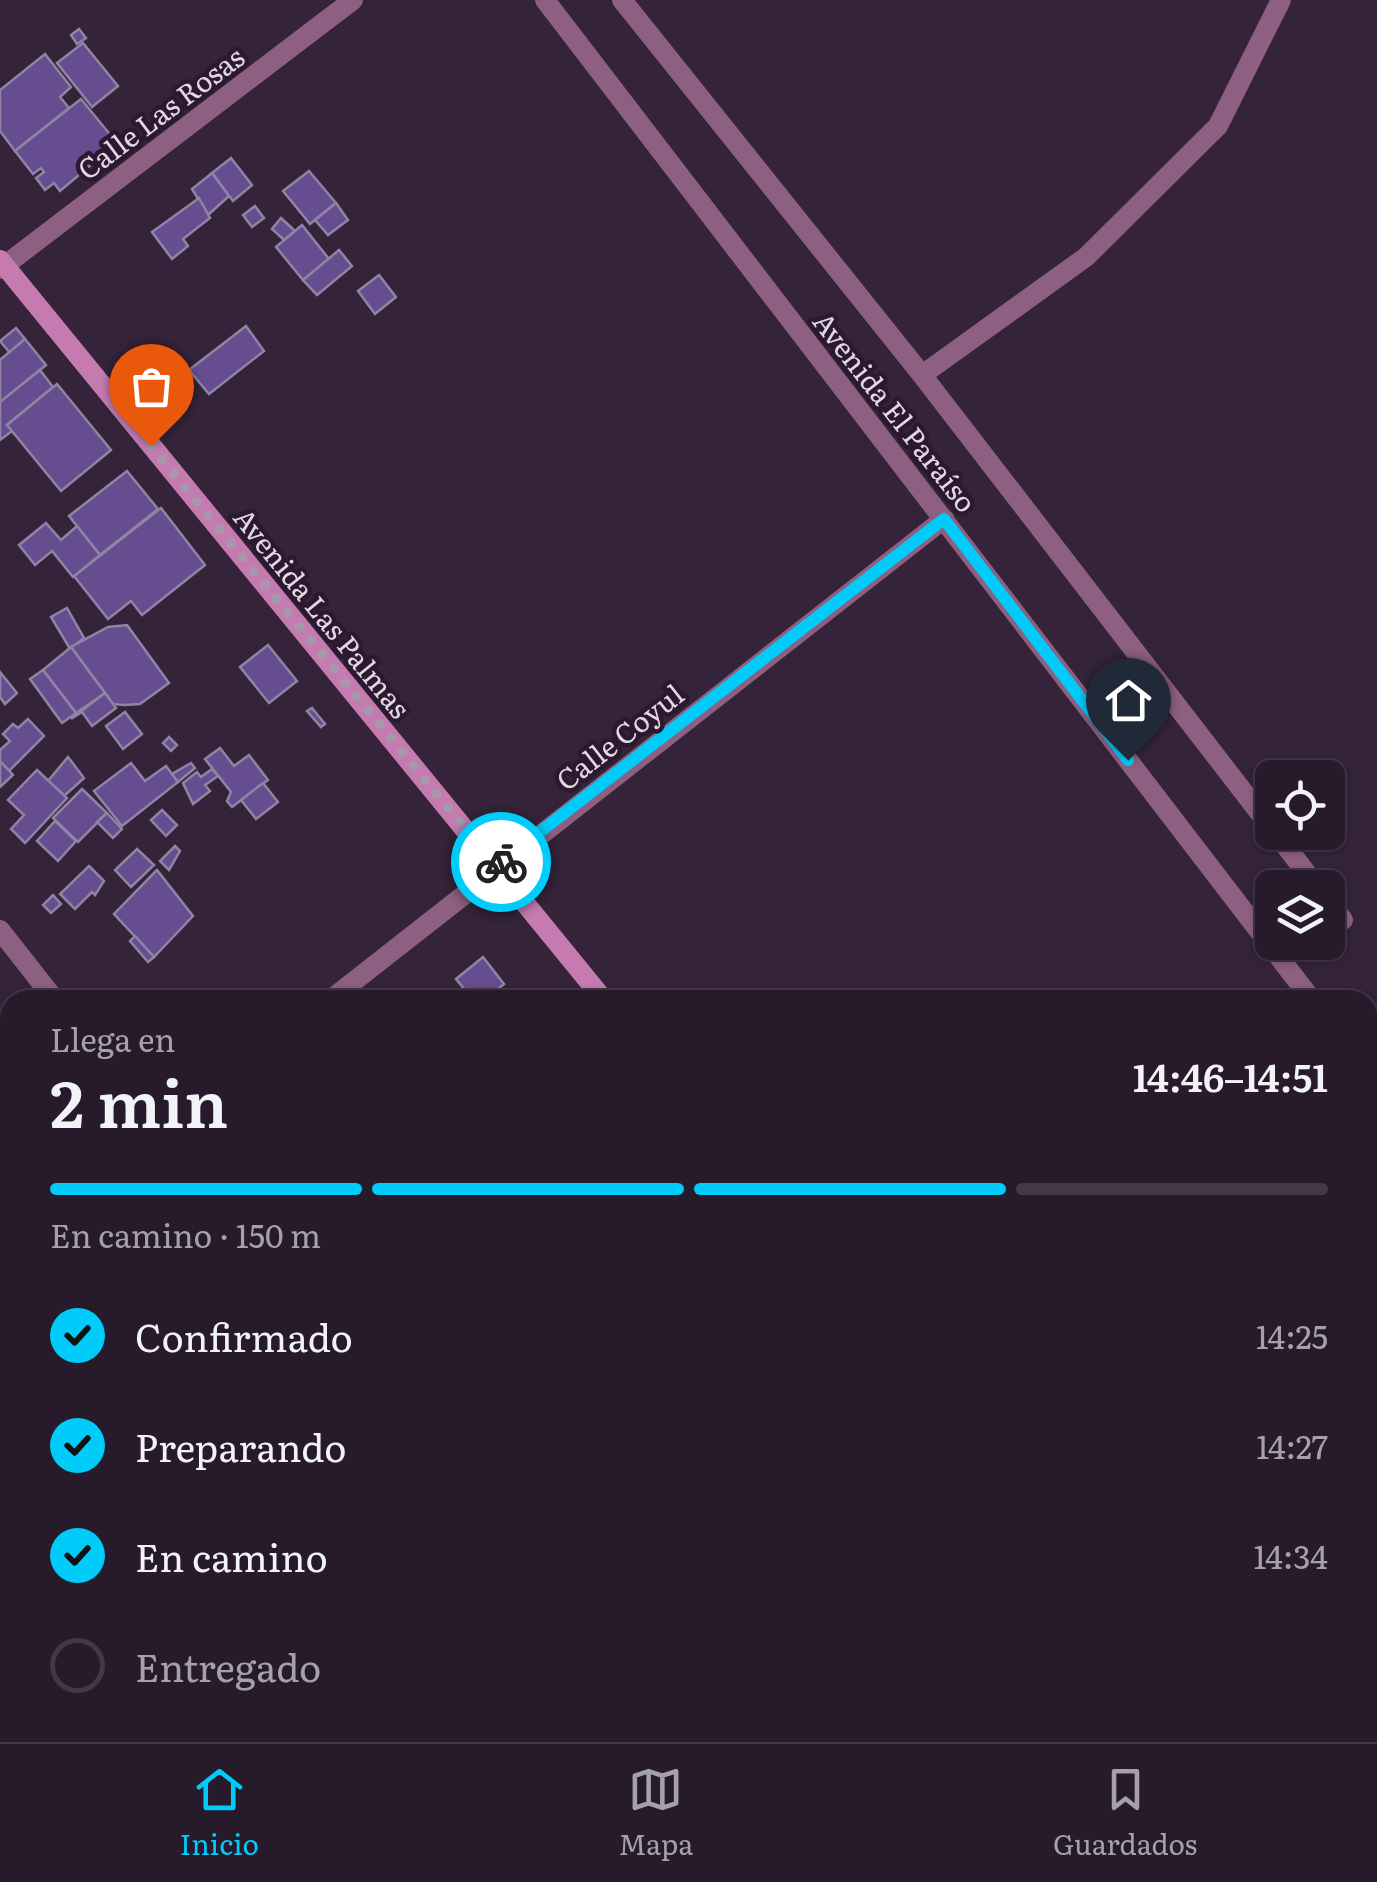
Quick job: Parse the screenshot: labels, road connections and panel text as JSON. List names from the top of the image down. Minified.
{"streets":{"street":["Calle Las Rosas","Avenida El Paraíso","Avenida Las Palmas","Calle Coyul"]},"crossings":[["Calle Las Rosas","Avenida Las Palmas"],["Avenida El Paraíso","Calle Coyul"],["Avenida Las Palmas","Calle Coyul"]],"page":{"heading":["2 min","Llega en","14:46–14:51"],"bar":"En camino · 150 m","list":[["Confirmado","14:25"],["Preparando","14:27"],["En camino","14:34"],"Entregado"],"tabs":["Inicio","Mapa","Guardados"]}}
